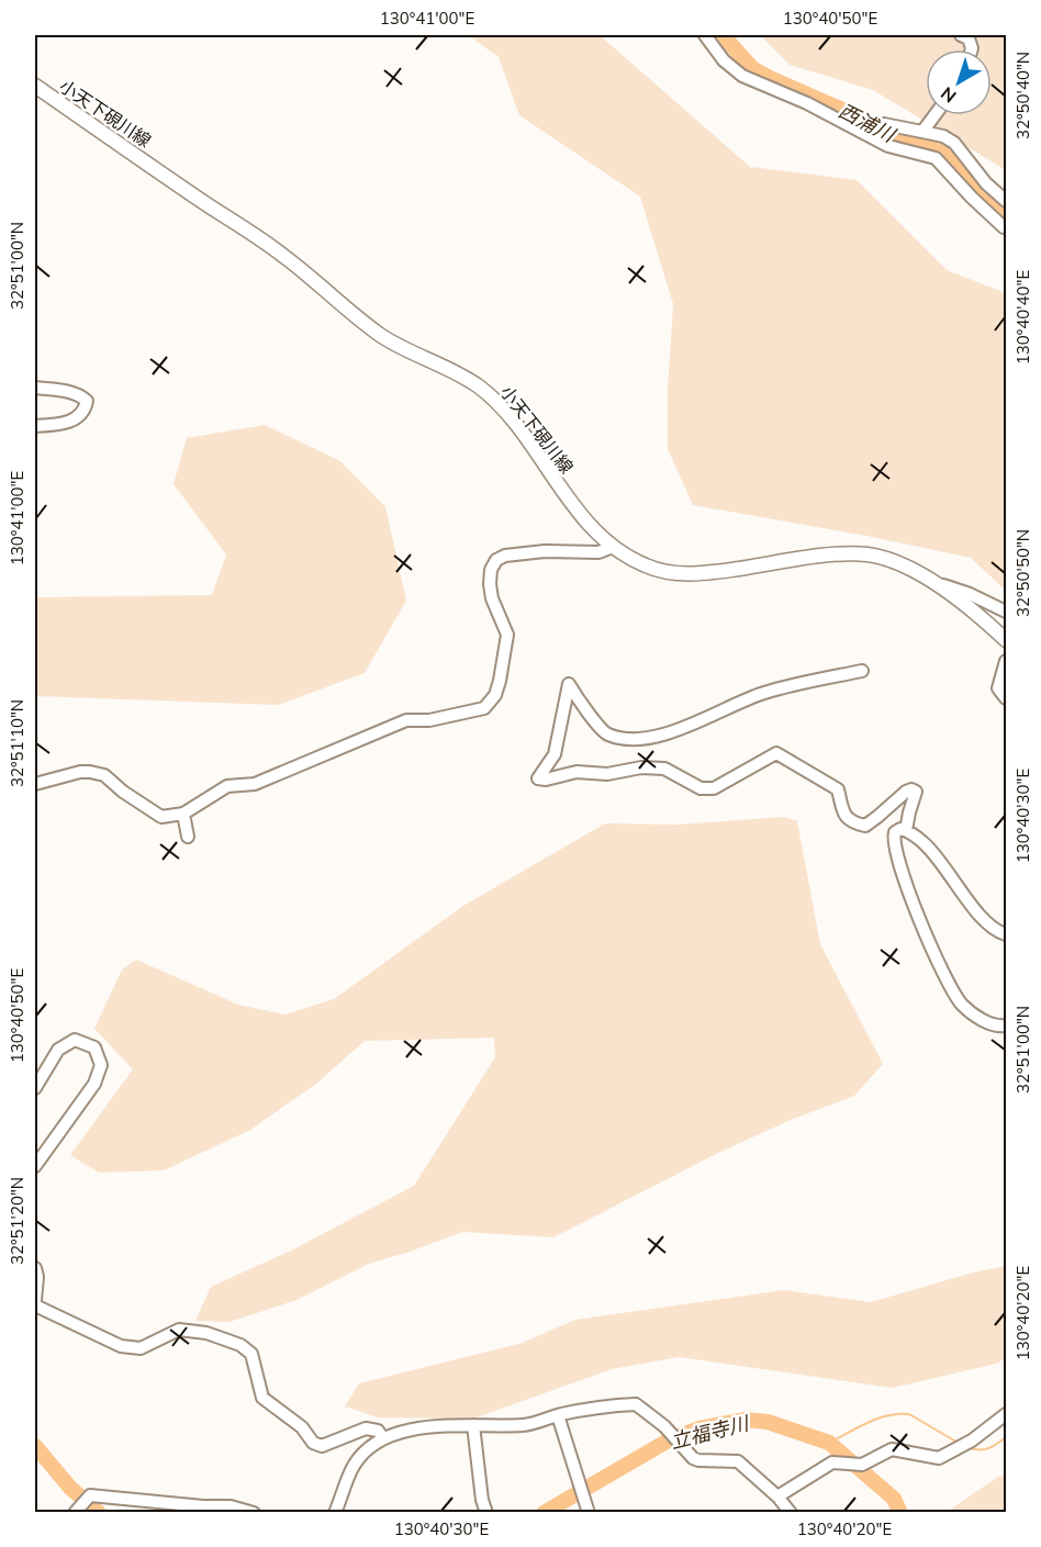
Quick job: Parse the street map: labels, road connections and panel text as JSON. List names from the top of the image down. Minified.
{"streets":{"main road":["小天下硯川線"]},"water":["西浦川","立福寺川"],"north":"bottom left","coordinates":["130°41'00\"E","130°40'50\"E","32°50'40\"N","32°51'00\"N","130°40'40\"E","32°50'50\"N","32°51'10\"N","130°40'30\"E","32°51'20\"N","130°40'20\"E"]}
